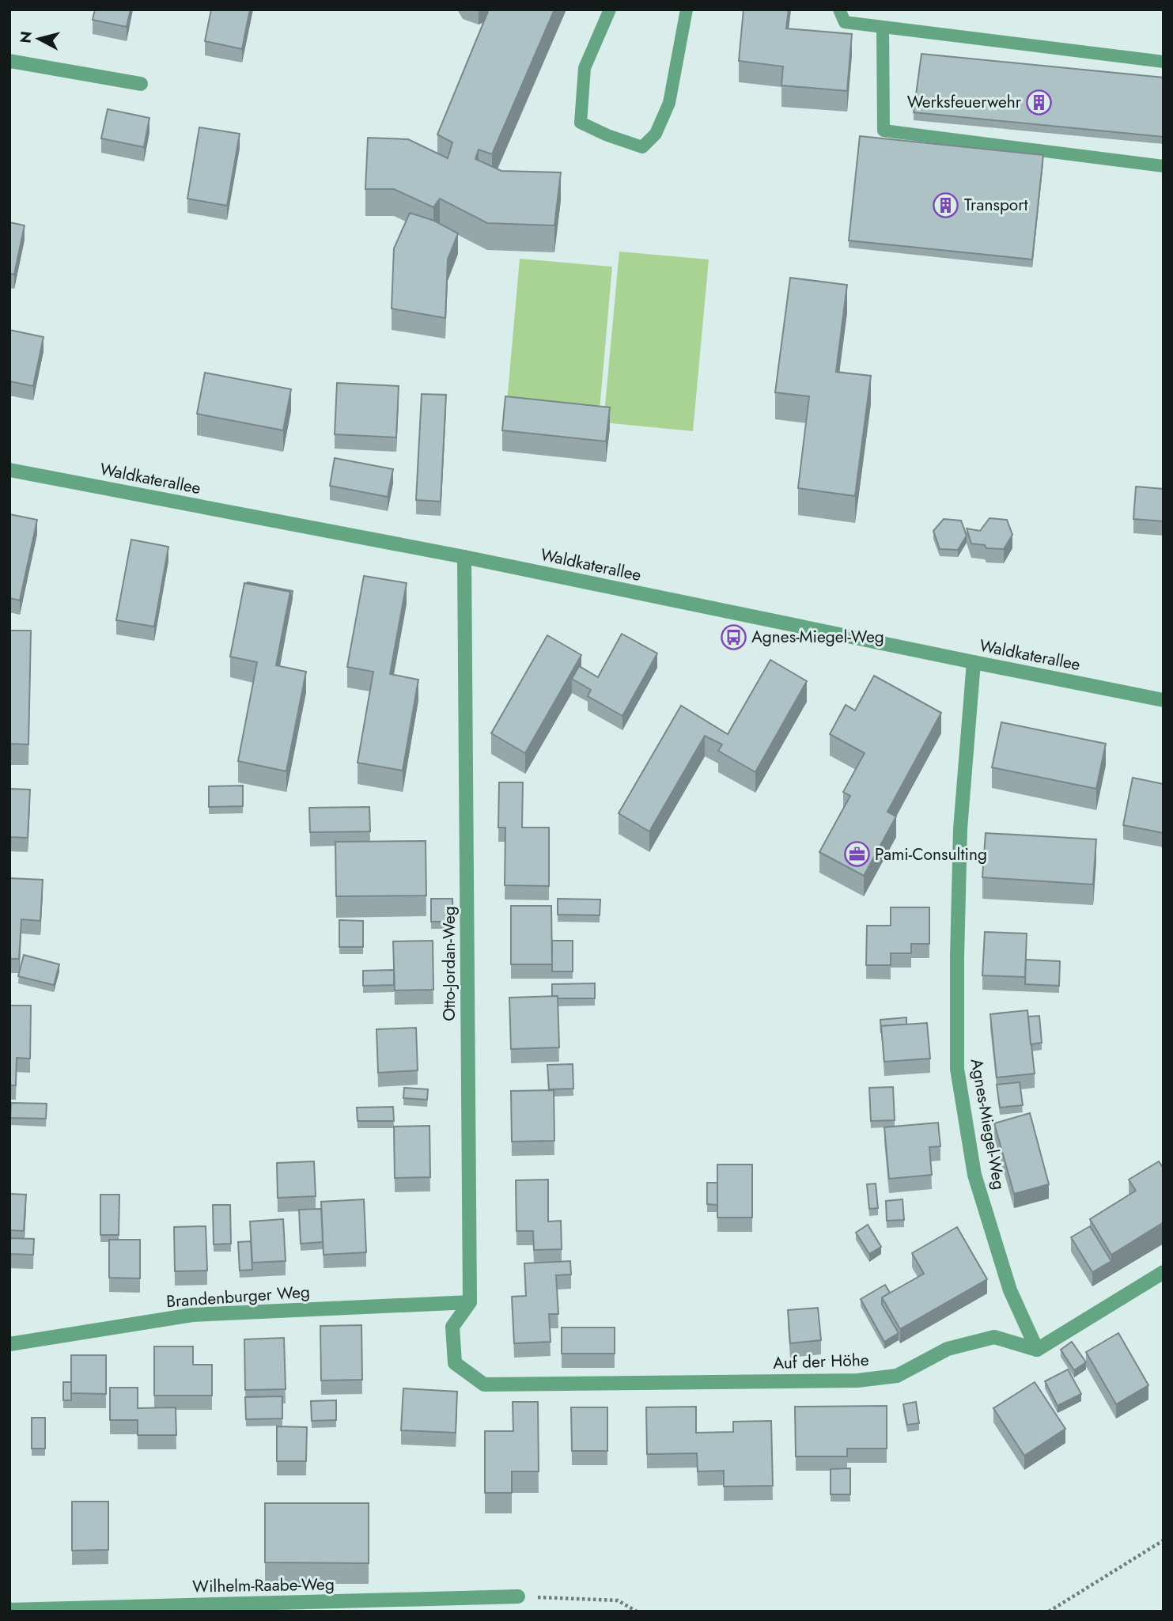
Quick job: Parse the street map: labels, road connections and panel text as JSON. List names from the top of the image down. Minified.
{"streets":{"street":["Waldkaterallee","Otto-Jordan-Weg","Agnes-Miegel-Weg","Brandenburger Weg","Auf der Höhe","Wilhelm-Raabe-Weg"]},"crossings":[["Waldkaterallee","Otto-Jordan-Weg"],["Waldkaterallee","Agnes-Miegel-Weg"],["Otto-Jordan-Weg","Brandenburger Weg"],["Otto-Jordan-Weg","Auf der Höhe"],["Agnes-Miegel-Weg","Auf der Höhe"],["Brandenburger Weg","Auf der Höhe"]],"places":{"building":["Werksfeuerwehr","Transport"],"bus stop":["Agnes-Miegel-Weg"],"office":["Pami-Consulting"]},"north":"left"}
